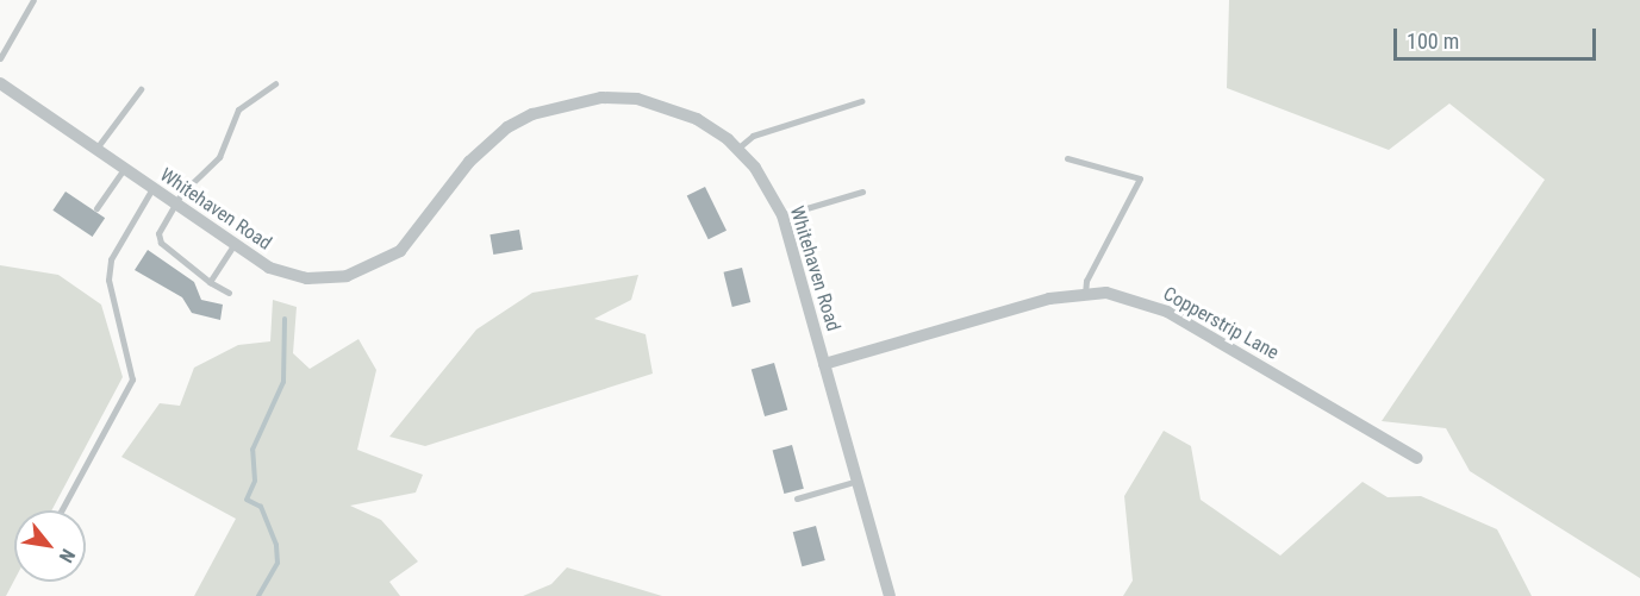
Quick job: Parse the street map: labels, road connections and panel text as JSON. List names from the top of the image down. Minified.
{"streets":{"street":["Whitehaven Road","Copperstrip Lane"]},"crossings":[["Whitehaven Road","Copperstrip Lane"]],"scale_bar":"100 m","north":"bottom right"}
